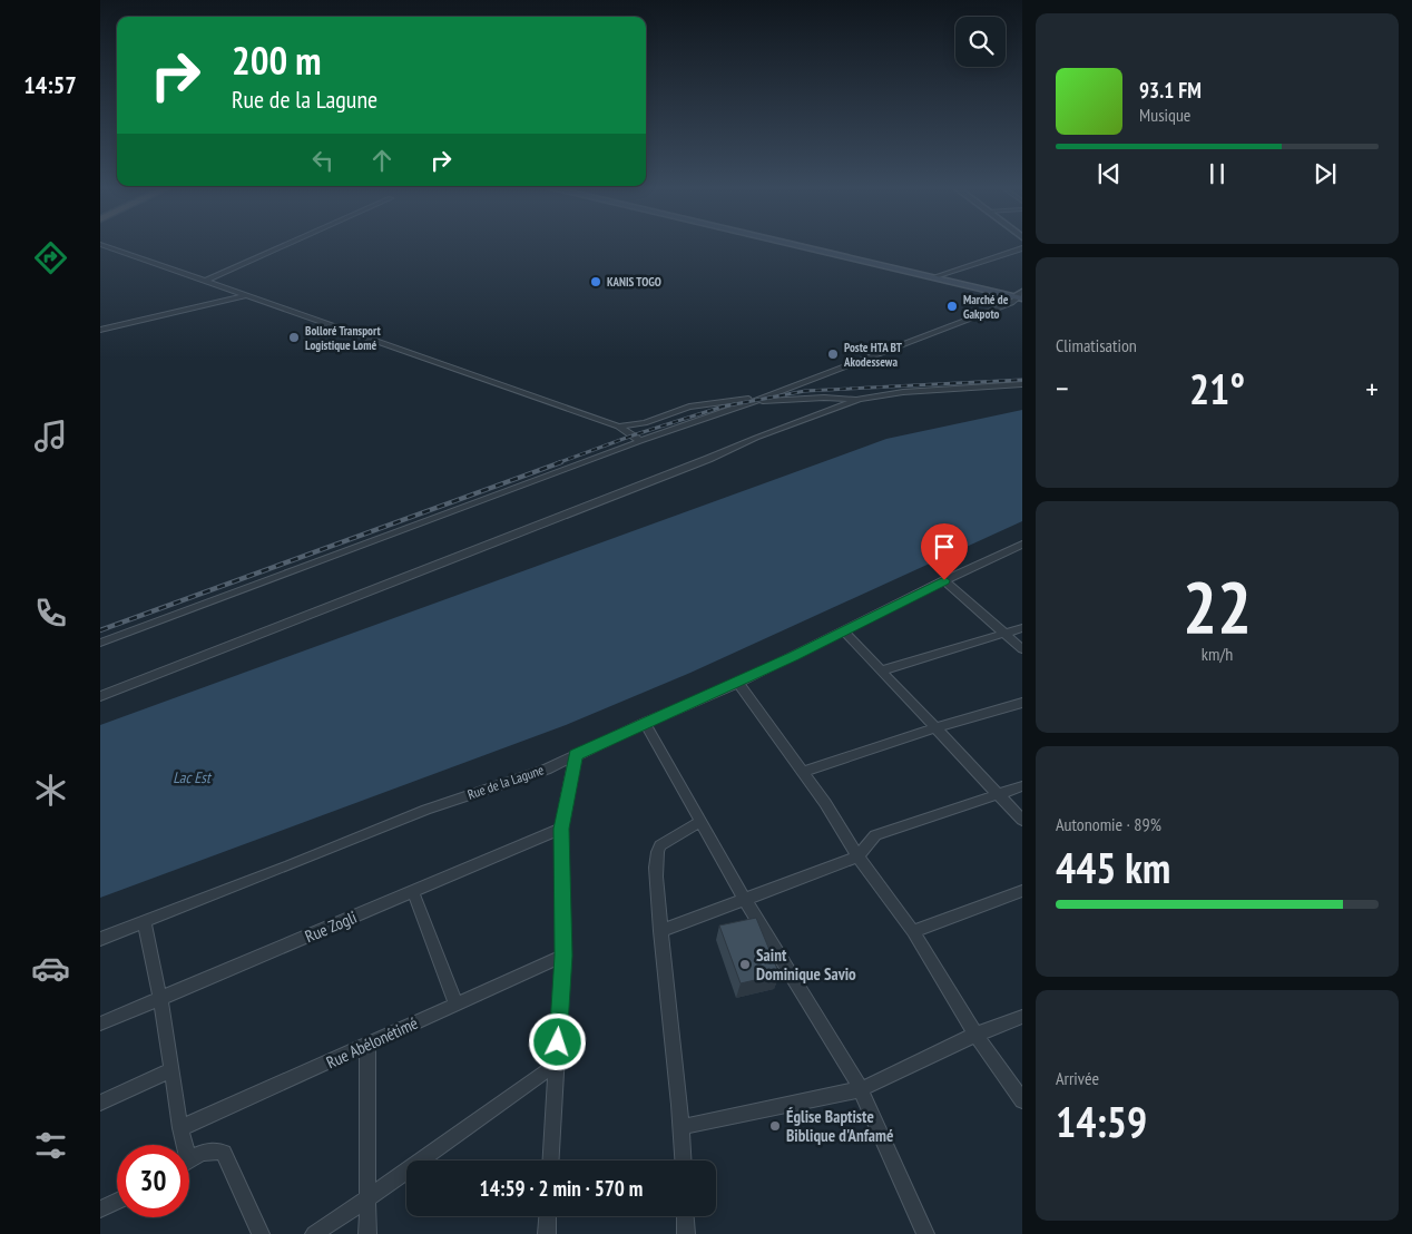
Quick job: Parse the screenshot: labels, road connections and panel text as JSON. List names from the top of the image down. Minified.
{"streets":{"street":["Rue de la Lagune","Rue Zogli","Rue Abélonétimé"]},"water":["Lac Est"],"places":["KANIS TOGO","Marché de Gakpoto","Bolloré Transport Logistique Lomé","Poste HTA BT Akodessewa","Saint Dominique Savio","Église Baptiste Biblique d'Anfamé"],"page":{"tabs":"14:57","turn":["200 m","Rue de la Lagune"],"song":["93.1 FM","Musique"],"tile":["Climatisation",["22","km/h"],["Autonomie · 89%","445 km"],["Arrivée","14:59"]],"heat":["−","21°","+"],"limit":"30","trip":"14:59 · 2 min · 570 m"}}
